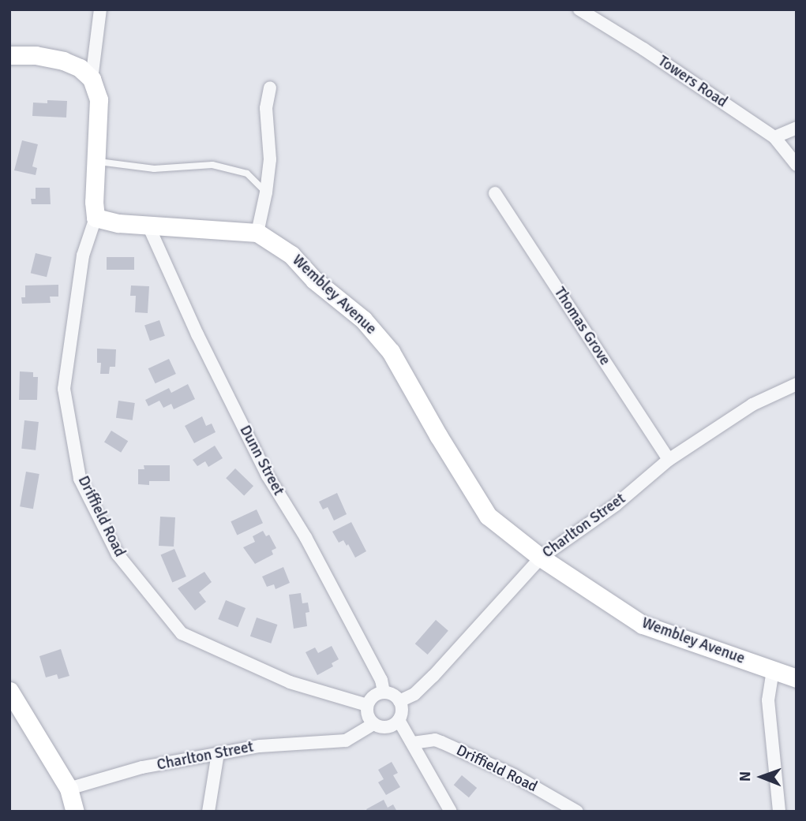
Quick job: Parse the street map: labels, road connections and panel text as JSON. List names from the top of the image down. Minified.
{"streets":{"street":["Towers Road","Wembley Avenue","Thomas Grove","Dunn Street","Driffield Road","Charlton Street"]},"crossings":[["Wembley Avenue","Dunn Street"],["Wembley Avenue","Driffield Road"],["Wembley Avenue","Charlton Street"],["Thomas Grove","Charlton Street"],["Dunn Street","Driffield Road"],["Dunn Street","Charlton Street"],["Driffield Road","Charlton Street"]],"north":"left"}
